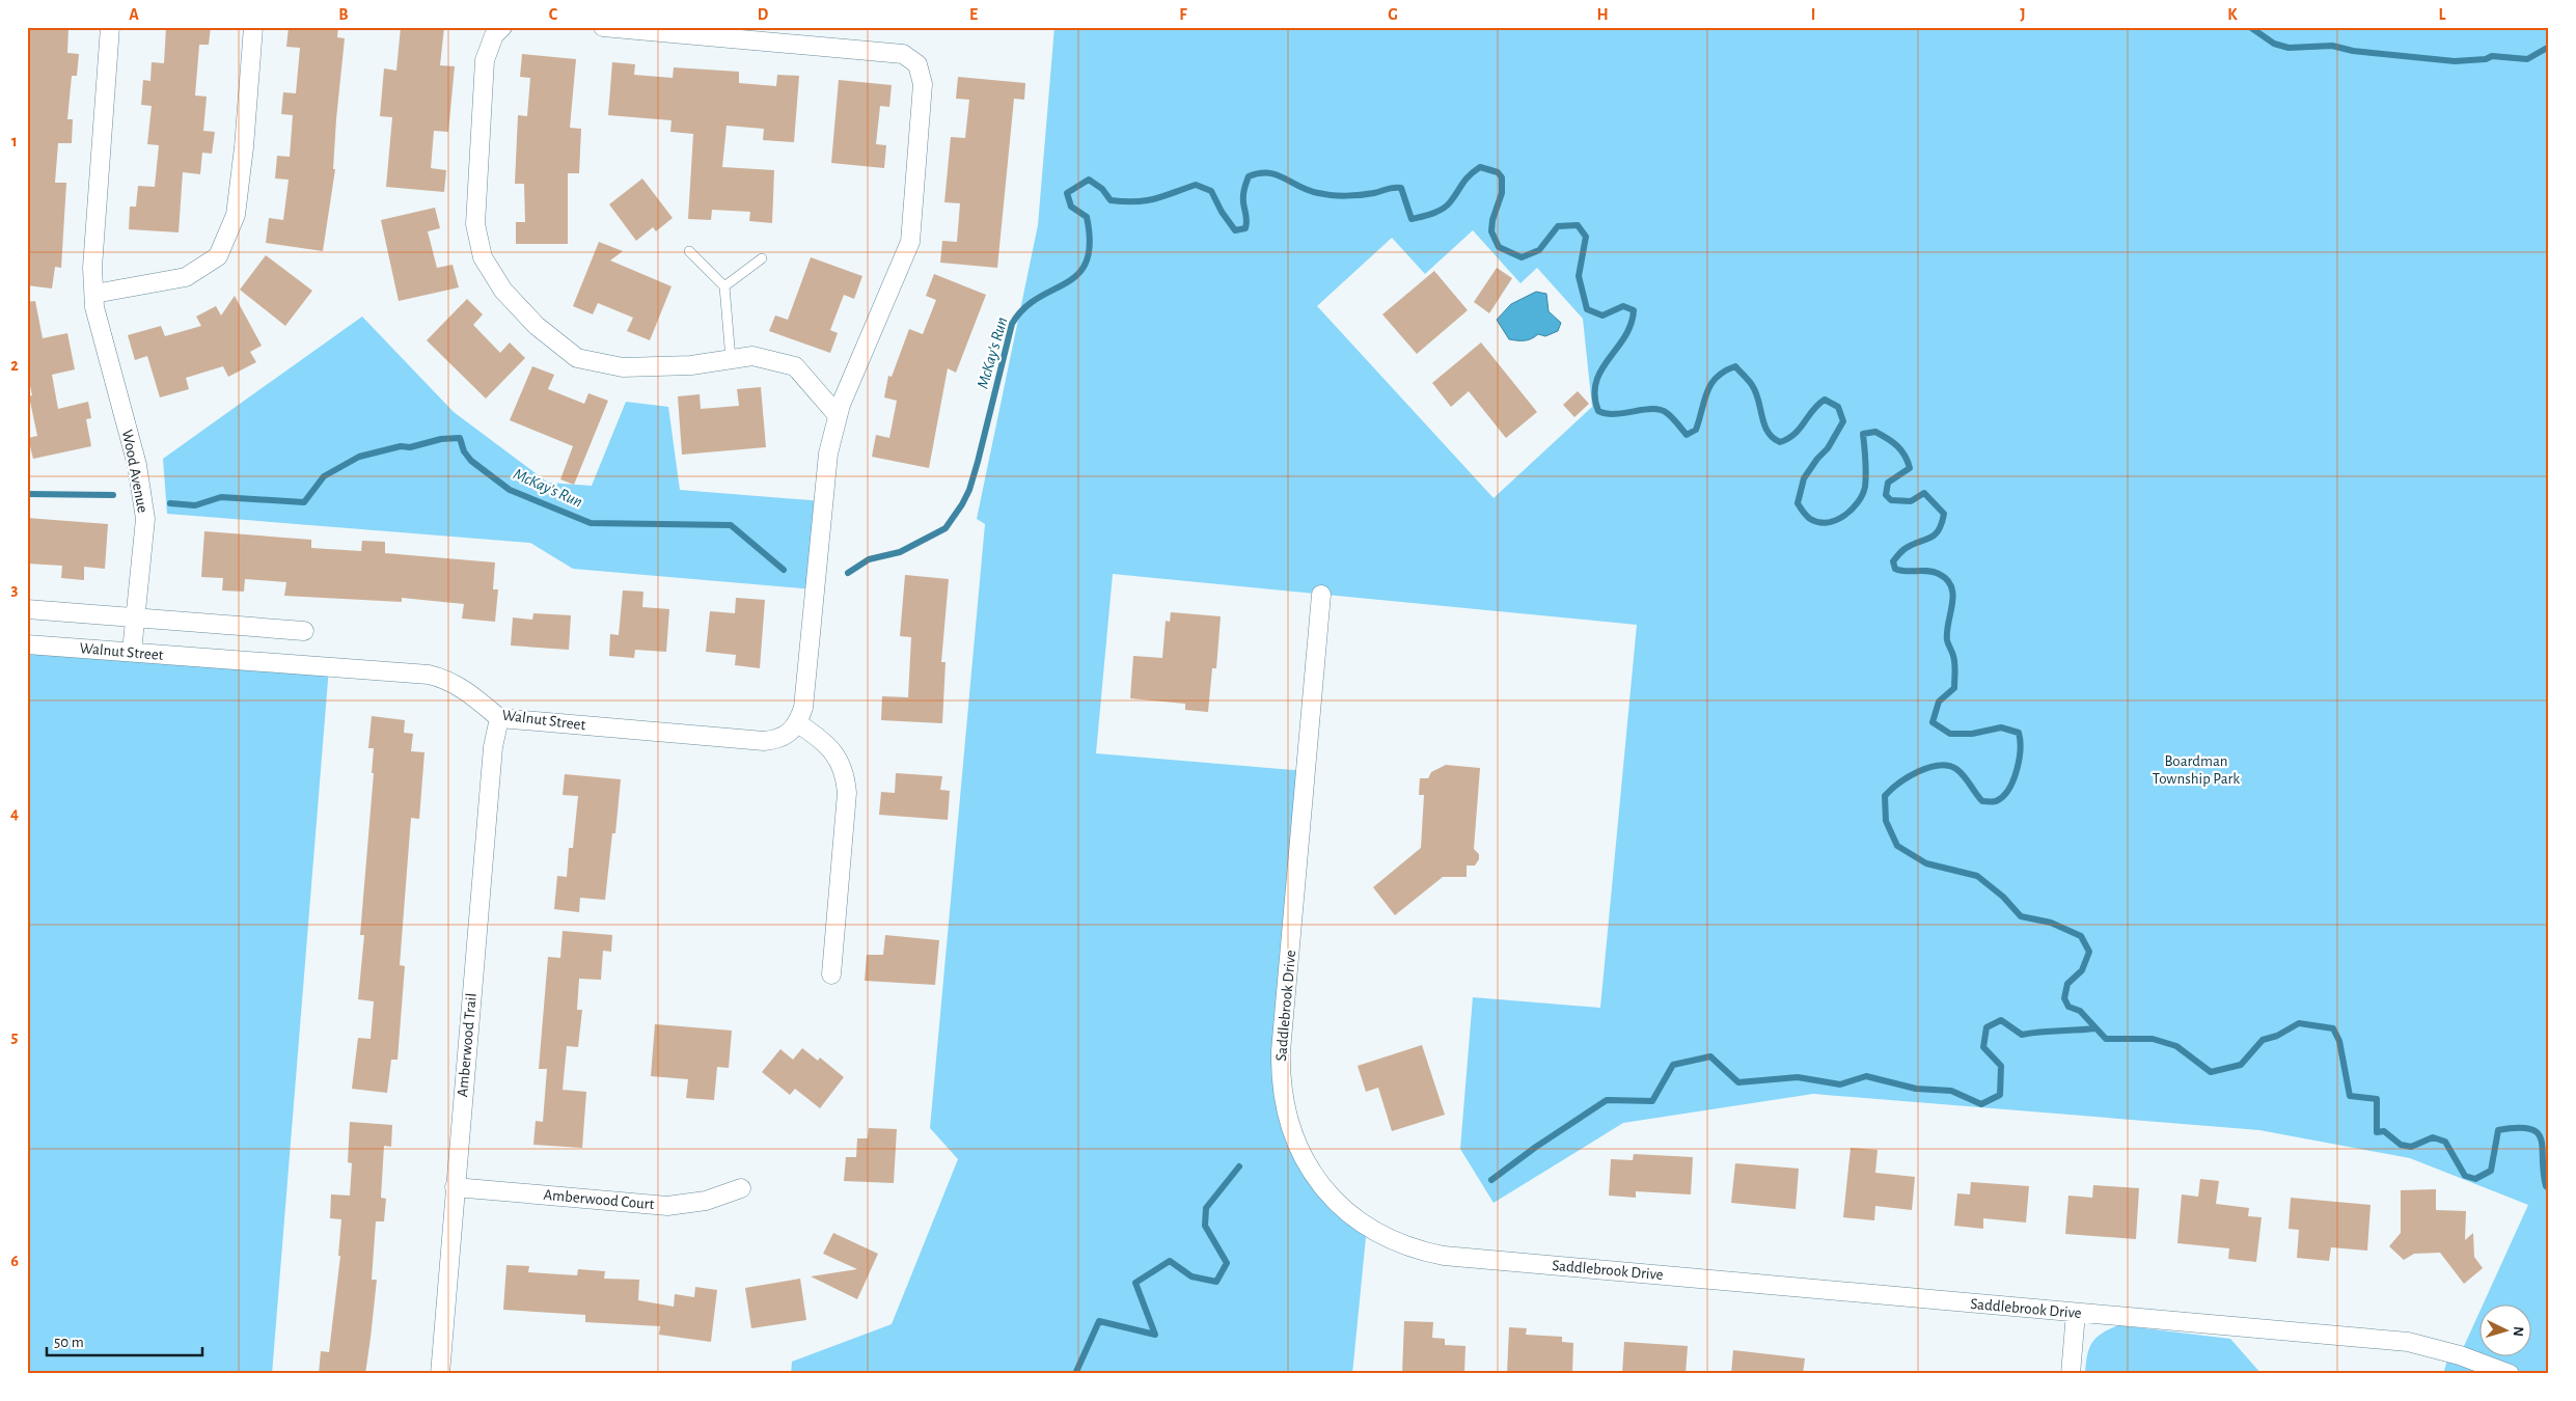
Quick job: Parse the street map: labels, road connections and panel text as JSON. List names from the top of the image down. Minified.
{"streets":{"street":["Wood Avenue","Walnut Street","Saddlebrook Drive","Amberwood Trail","Amberwood Court"]},"crossings":[["Wood Avenue","Walnut Street"],["Walnut Street","Amberwood Trail"],["Amberwood Trail","Amberwood Court"]],"water":["McKay's Run"],"parks":["Boardman Township Park"],"scale_bar":"50 m","north":"right","grid":{"columns":["A","B","C","D","E","F","G","H","I","J","K","L"],"rows":["1","2","3","4","5","6"]}}
